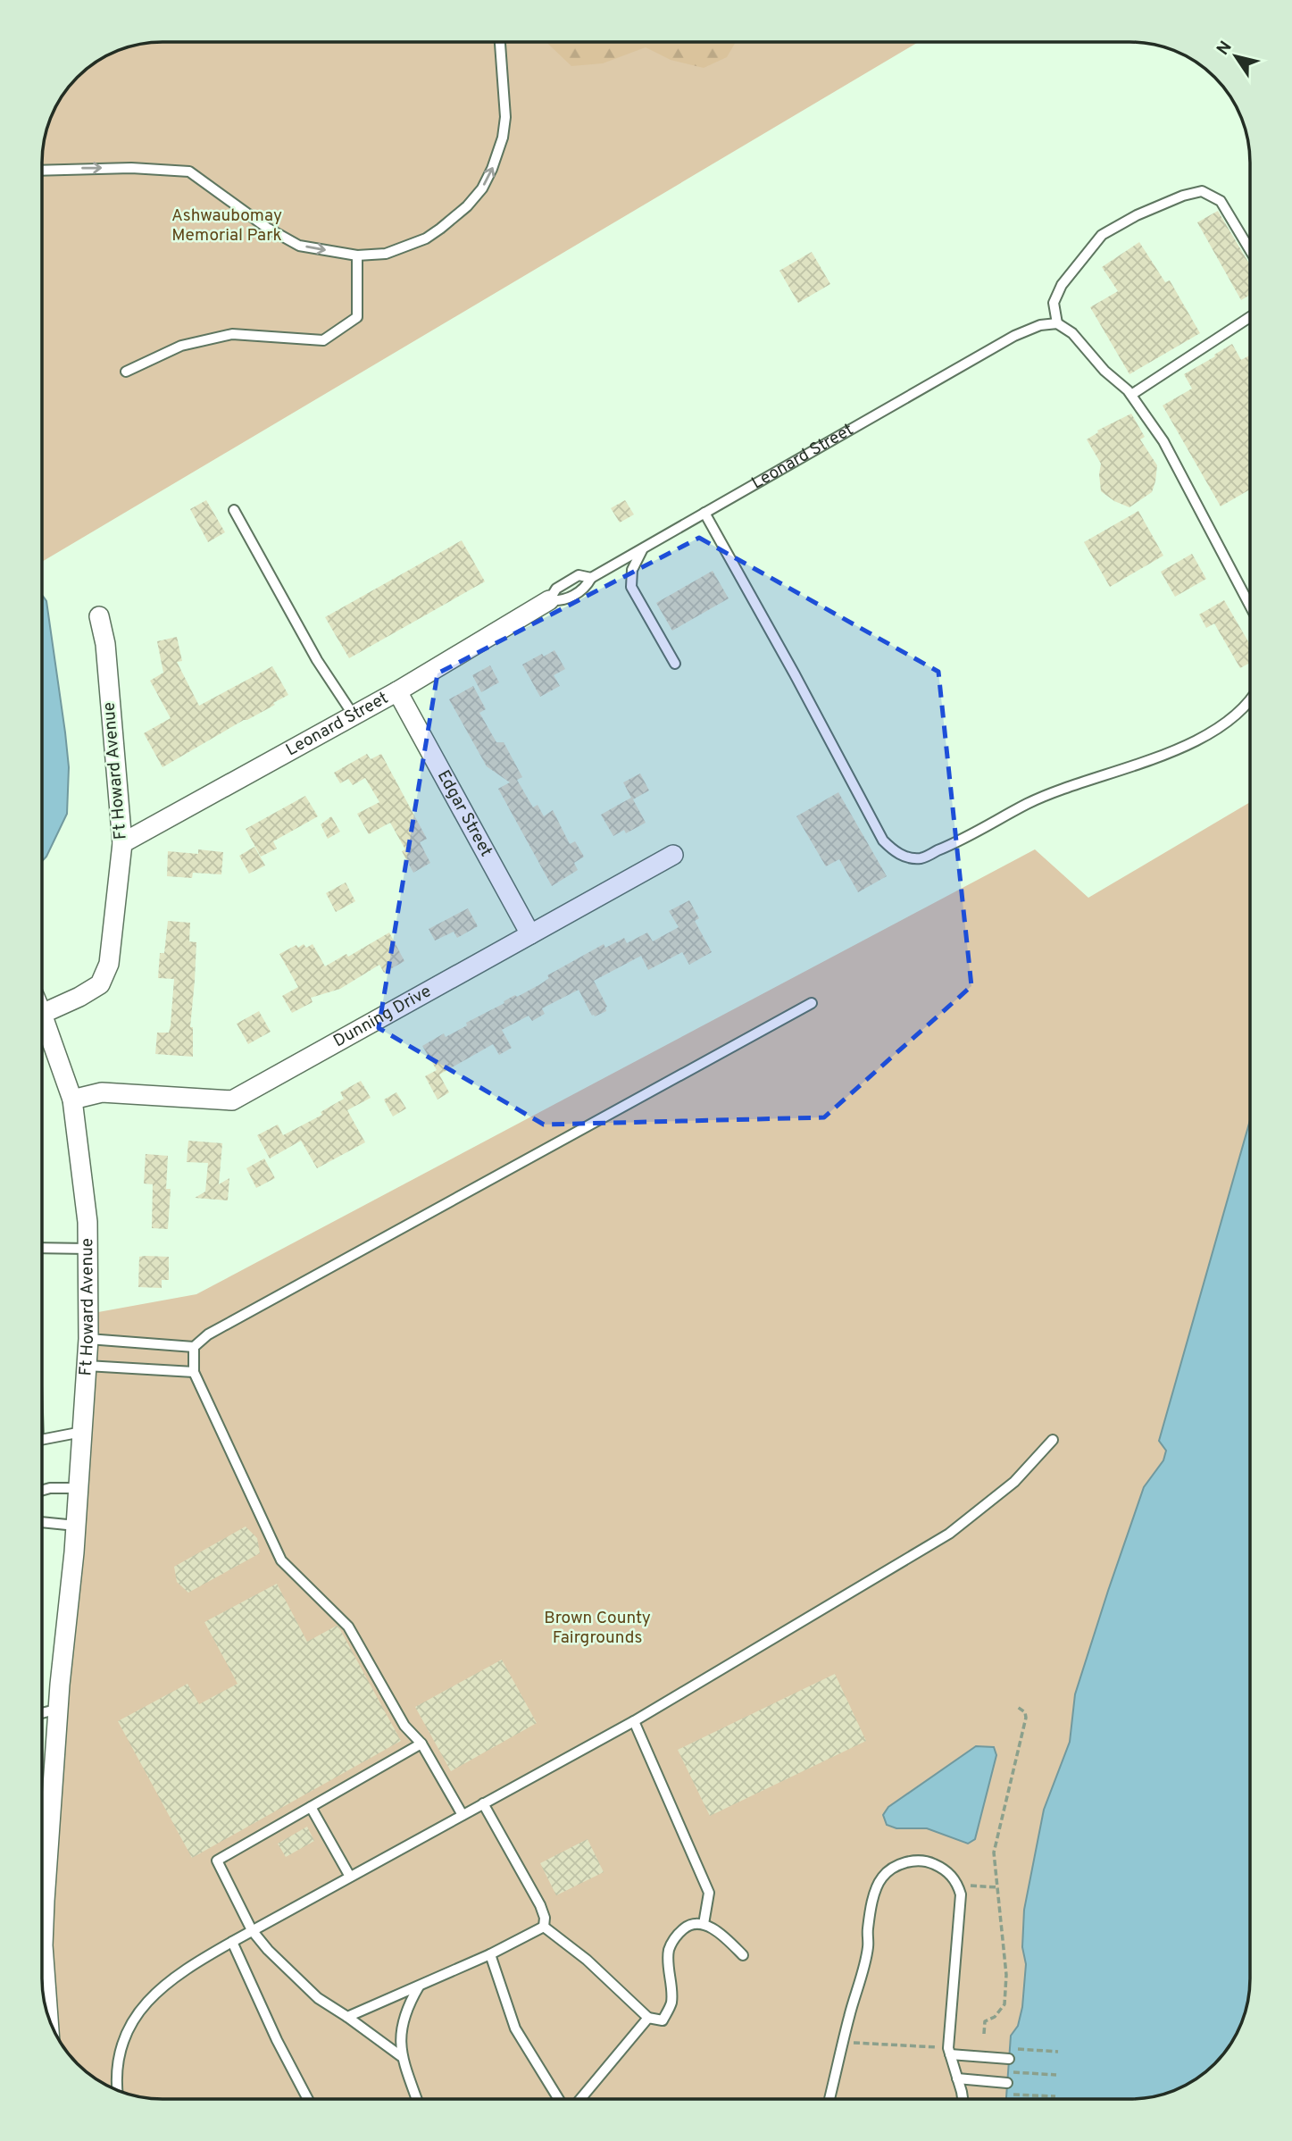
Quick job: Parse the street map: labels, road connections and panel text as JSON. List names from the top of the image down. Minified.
{"streets":{"street":["Leonard Street","Ft Howard Avenue","Edgar Street","Dunning Drive"]},"crossings":[["Leonard Street","Ft Howard Avenue"],["Leonard Street","Edgar Street"],["Ft Howard Avenue","Dunning Drive"],["Edgar Street","Dunning Drive"]],"parks":["Ashwaubomay Memorial Park","Brown County Fairgrounds"],"north":"top left"}
